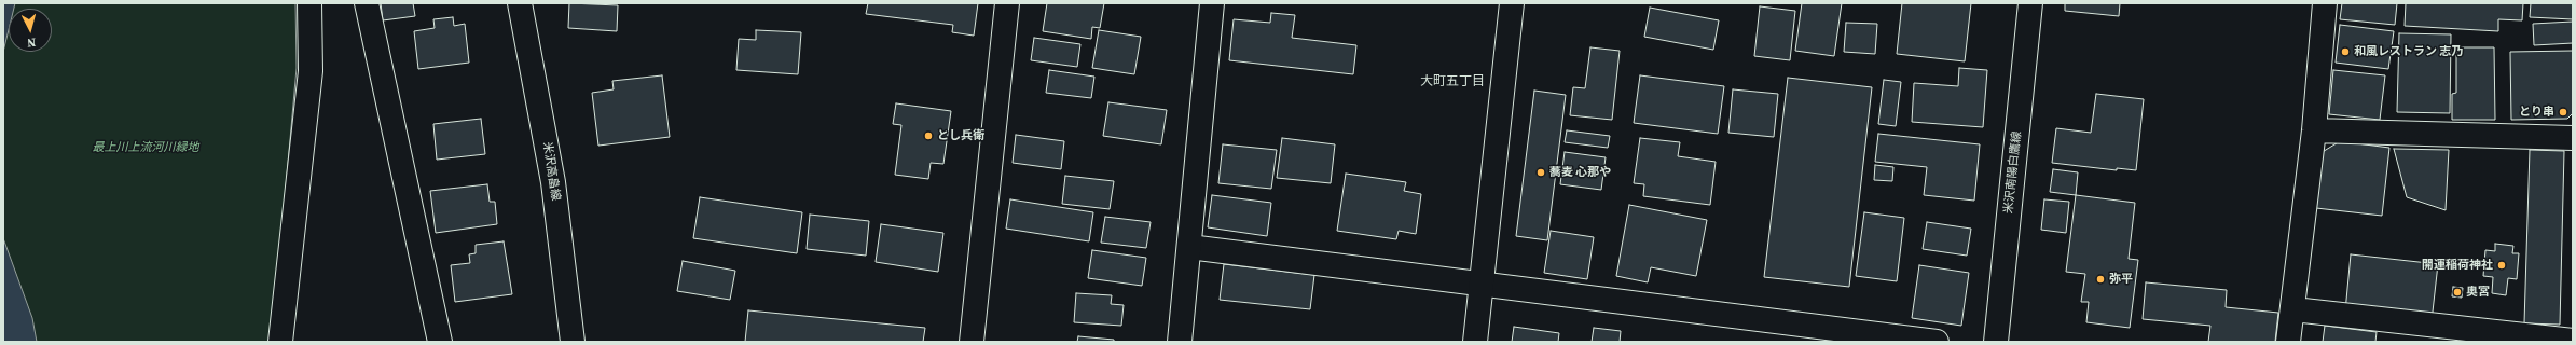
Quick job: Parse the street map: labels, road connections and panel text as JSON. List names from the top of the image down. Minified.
{"streets":{"street":["米沢高畠線","米沢南陽白鷹線"]},"districts":["大町五丁目"],"parks":["最上川上流河川緑地"],"places":["和風レストラン 志乃","とり串","とし兵衛","蕎麦 心那や","開運稲荷神社","弥平","奥宮"],"north":"bottom"}
